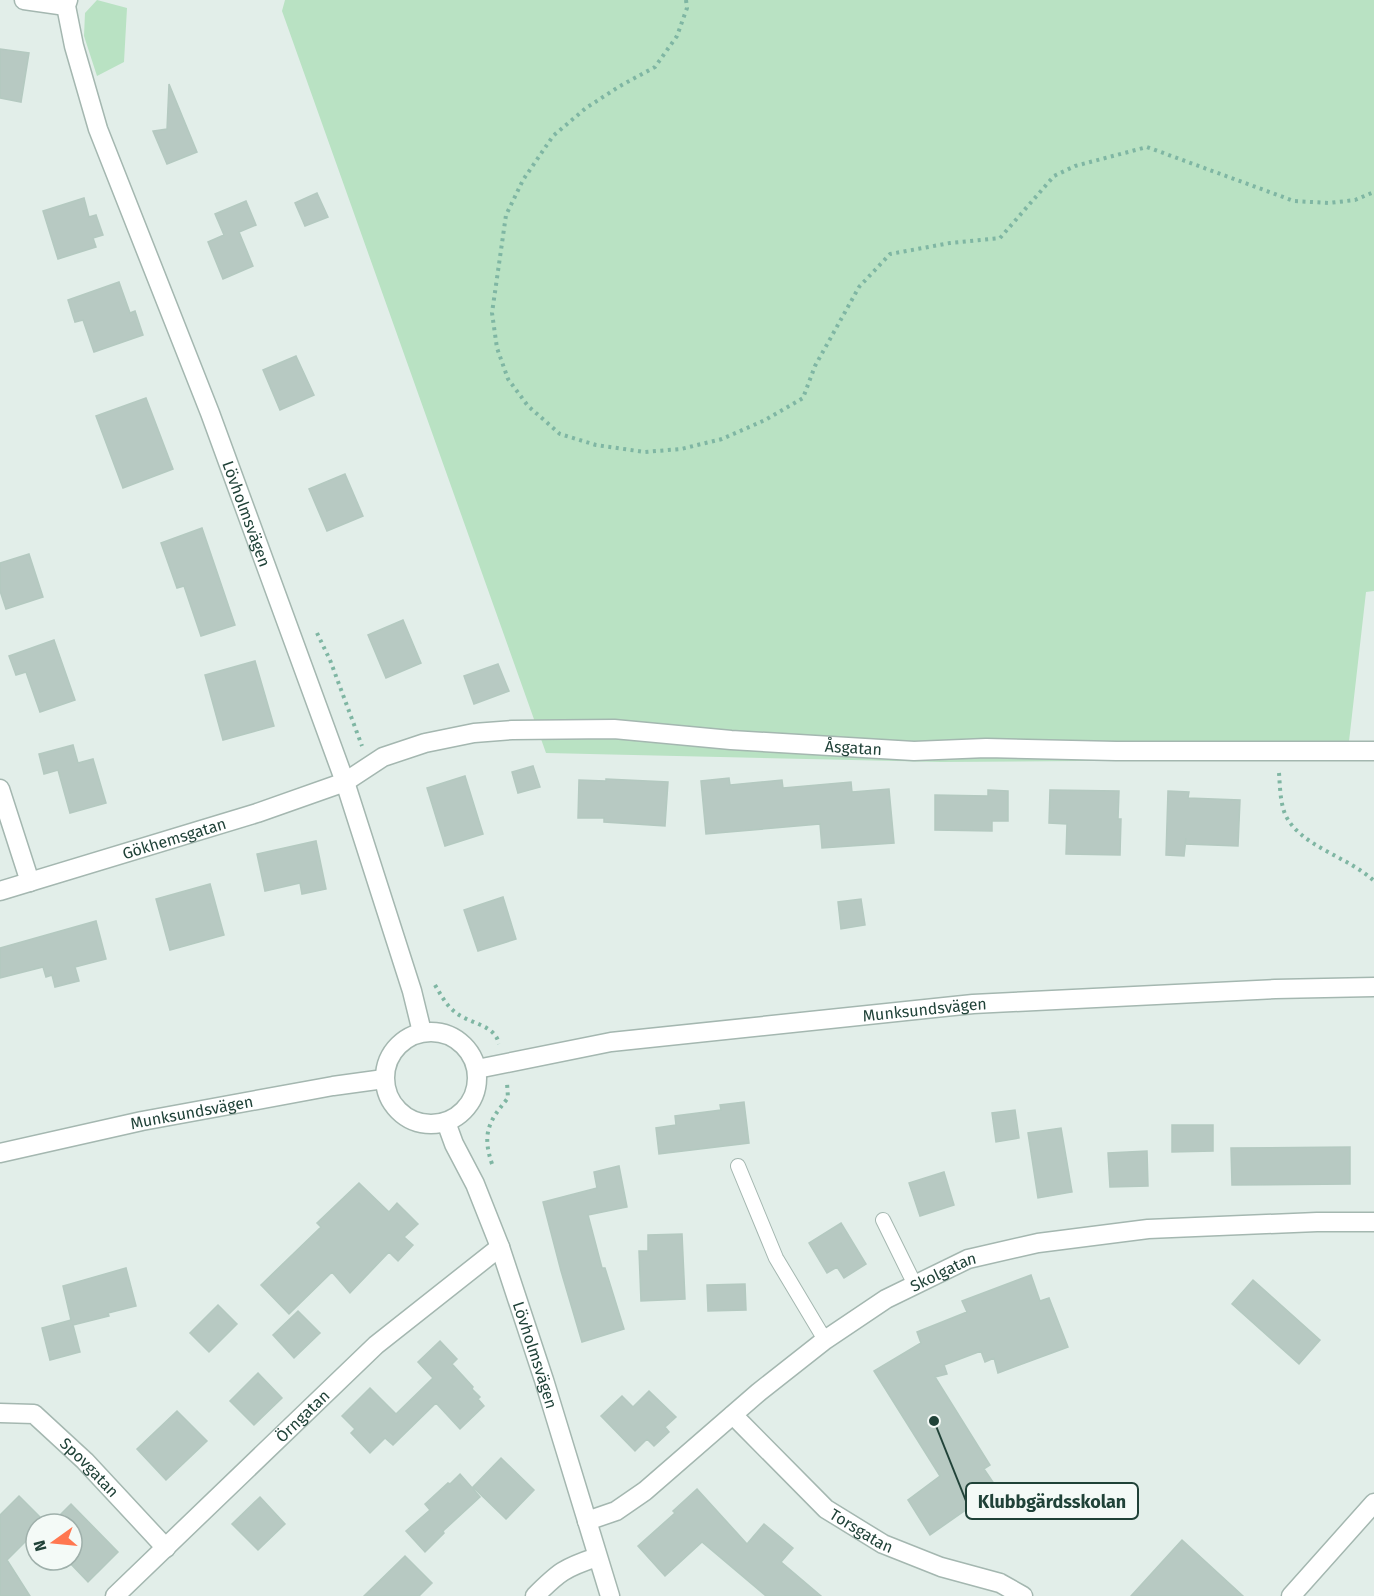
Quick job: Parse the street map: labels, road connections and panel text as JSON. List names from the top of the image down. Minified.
{"streets":{"street":["Lövholmsvägen","Åsgatan","Gökhemsgatan","Munksundsvägen","Skolgatan","Örngatan","Spovgatan","Torsgatan"]},"crossings":[["Lövholmsvägen","Åsgatan"],["Lövholmsvägen","Gökhemsgatan"],["Lövholmsvägen","Munksundsvägen"],["Lövholmsvägen","Skolgatan"],["Lövholmsvägen","Örngatan"],["Åsgatan","Gökhemsgatan"],["Skolgatan","Torsgatan"],["Örngatan","Spovgatan"]],"places":["Klubbgärdsskolan"],"north":"left"}
